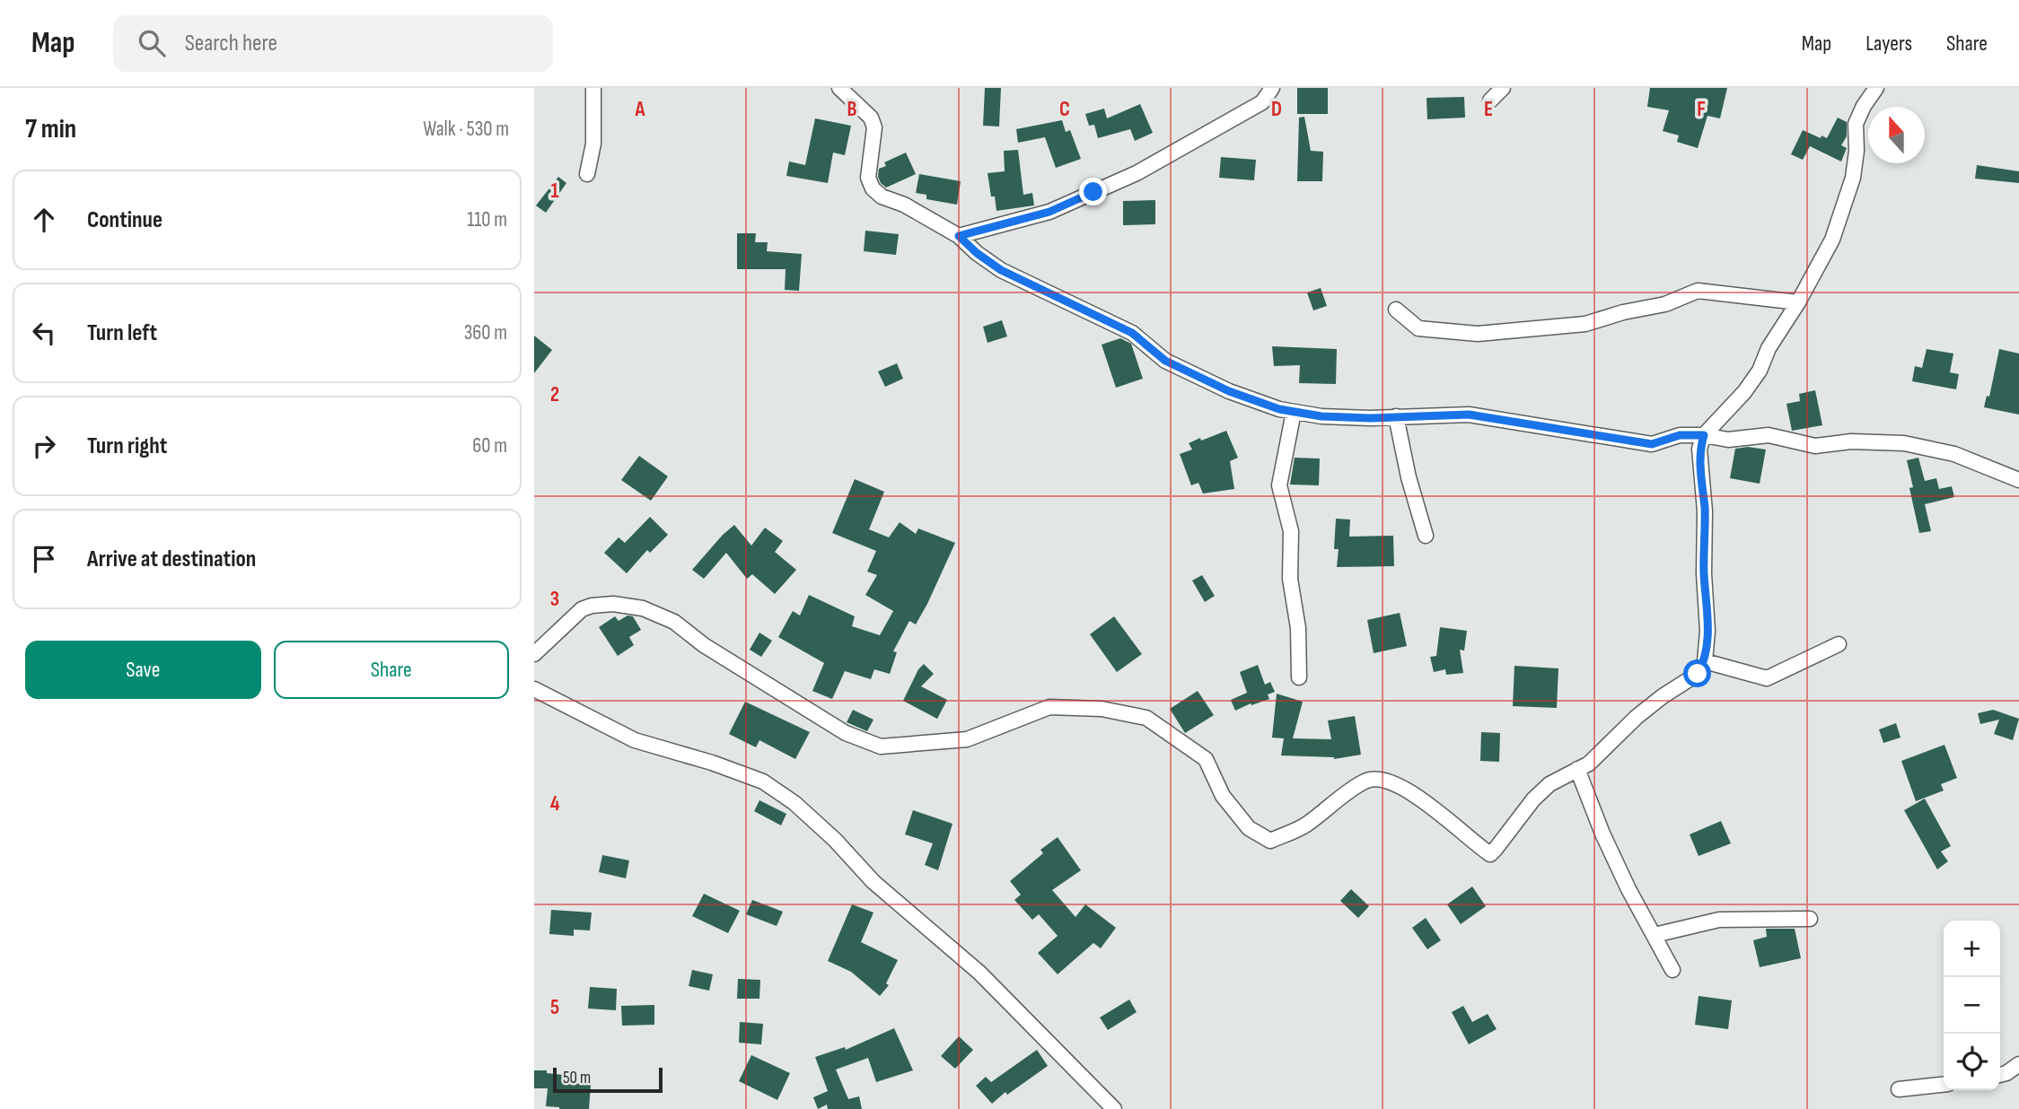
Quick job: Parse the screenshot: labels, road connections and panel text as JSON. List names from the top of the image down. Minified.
{"scale_bar":"50 m","north":"top","page":{"header":"Map","search":"Search here","nav":["Map","Layers","Share"],"heading":["7 min","Walk · 530 m"],"list":[["Continue","110 m"],["Turn left","360 m"],["Turn right","60 m"],"Arrive at destination"],"buttons":["Save","Share"],"map_buttons":["+","−"],"scale":"50 m"},"grid":{"columns":["A","B","C","D","E","F"],"rows":["1","2","3","4","5"]}}
